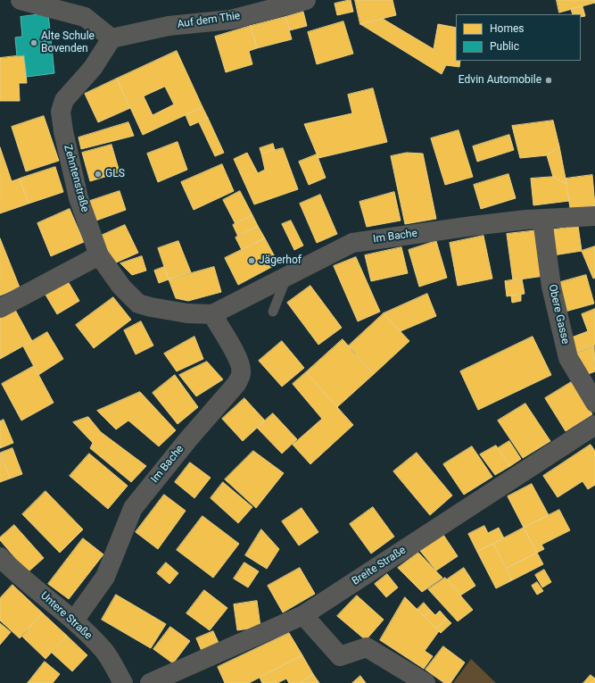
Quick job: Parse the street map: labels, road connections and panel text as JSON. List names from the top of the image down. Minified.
{"streets":{"street":["Auf dem Thie","Zehntenstraße","Im Bache","Obere Gasse","Breite Straße","Untere Straße"]},"crossings":[["Auf dem Thie","Zehntenstraße"],["Zehntenstraße","Im Bache"],["Im Bache","Obere Gasse"],["Im Bache","Untere Straße"]],"places":["Alte Schule Bovenden","Edvin Automobile","GLS","Jägerhof"],"legend":["Homes","Public"]}
